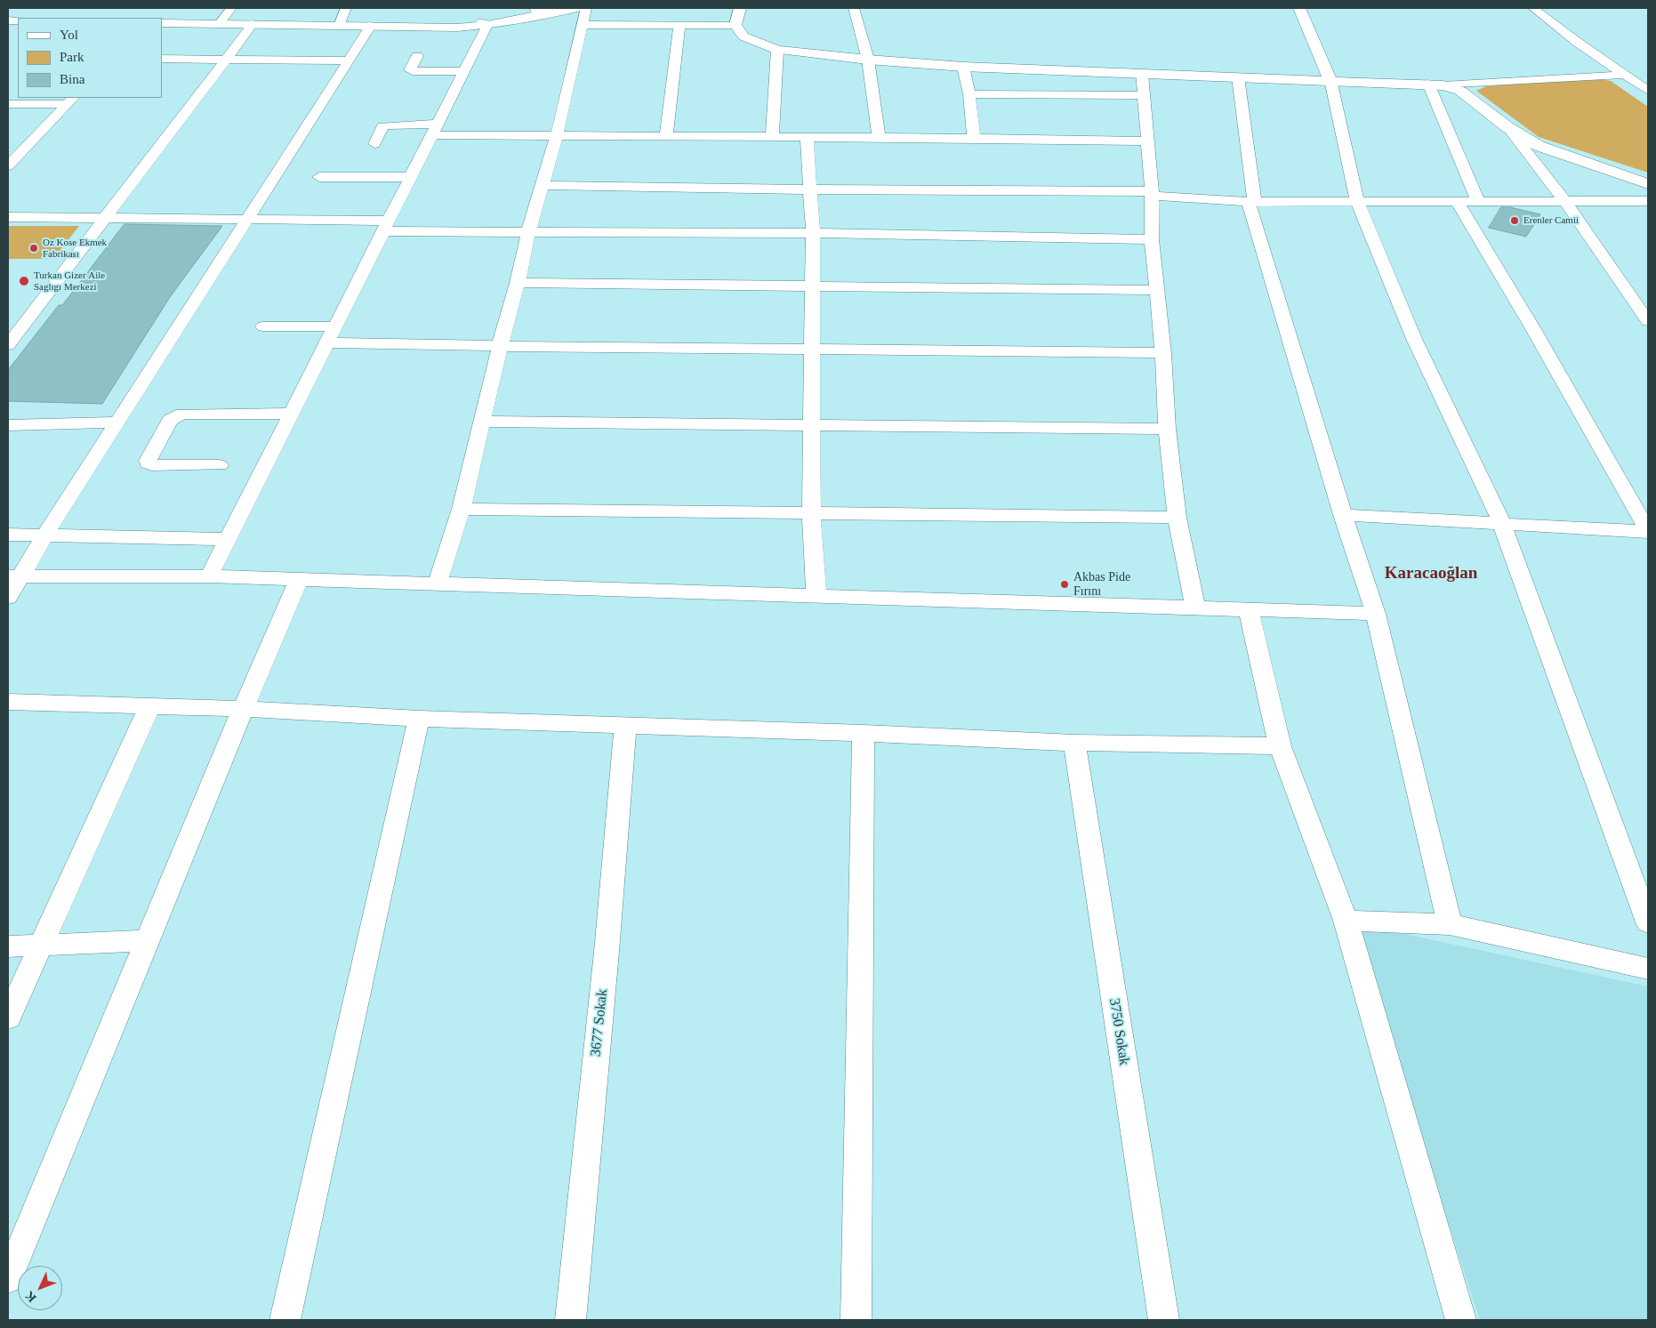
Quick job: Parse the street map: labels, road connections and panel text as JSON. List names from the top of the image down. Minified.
{"streets":{"street":["3677 Sokak","3750 Sokak"]},"districts":["Karacaoğlan"],"places":["Erenler Camii","Oz Kose Ekmek Fabrikası","Turkan Gizer Aile Saglıgı Merkezi","Akbas Pide Fırını"],"legend":["Yol","Park","Bina"],"north":"bottom left"}
